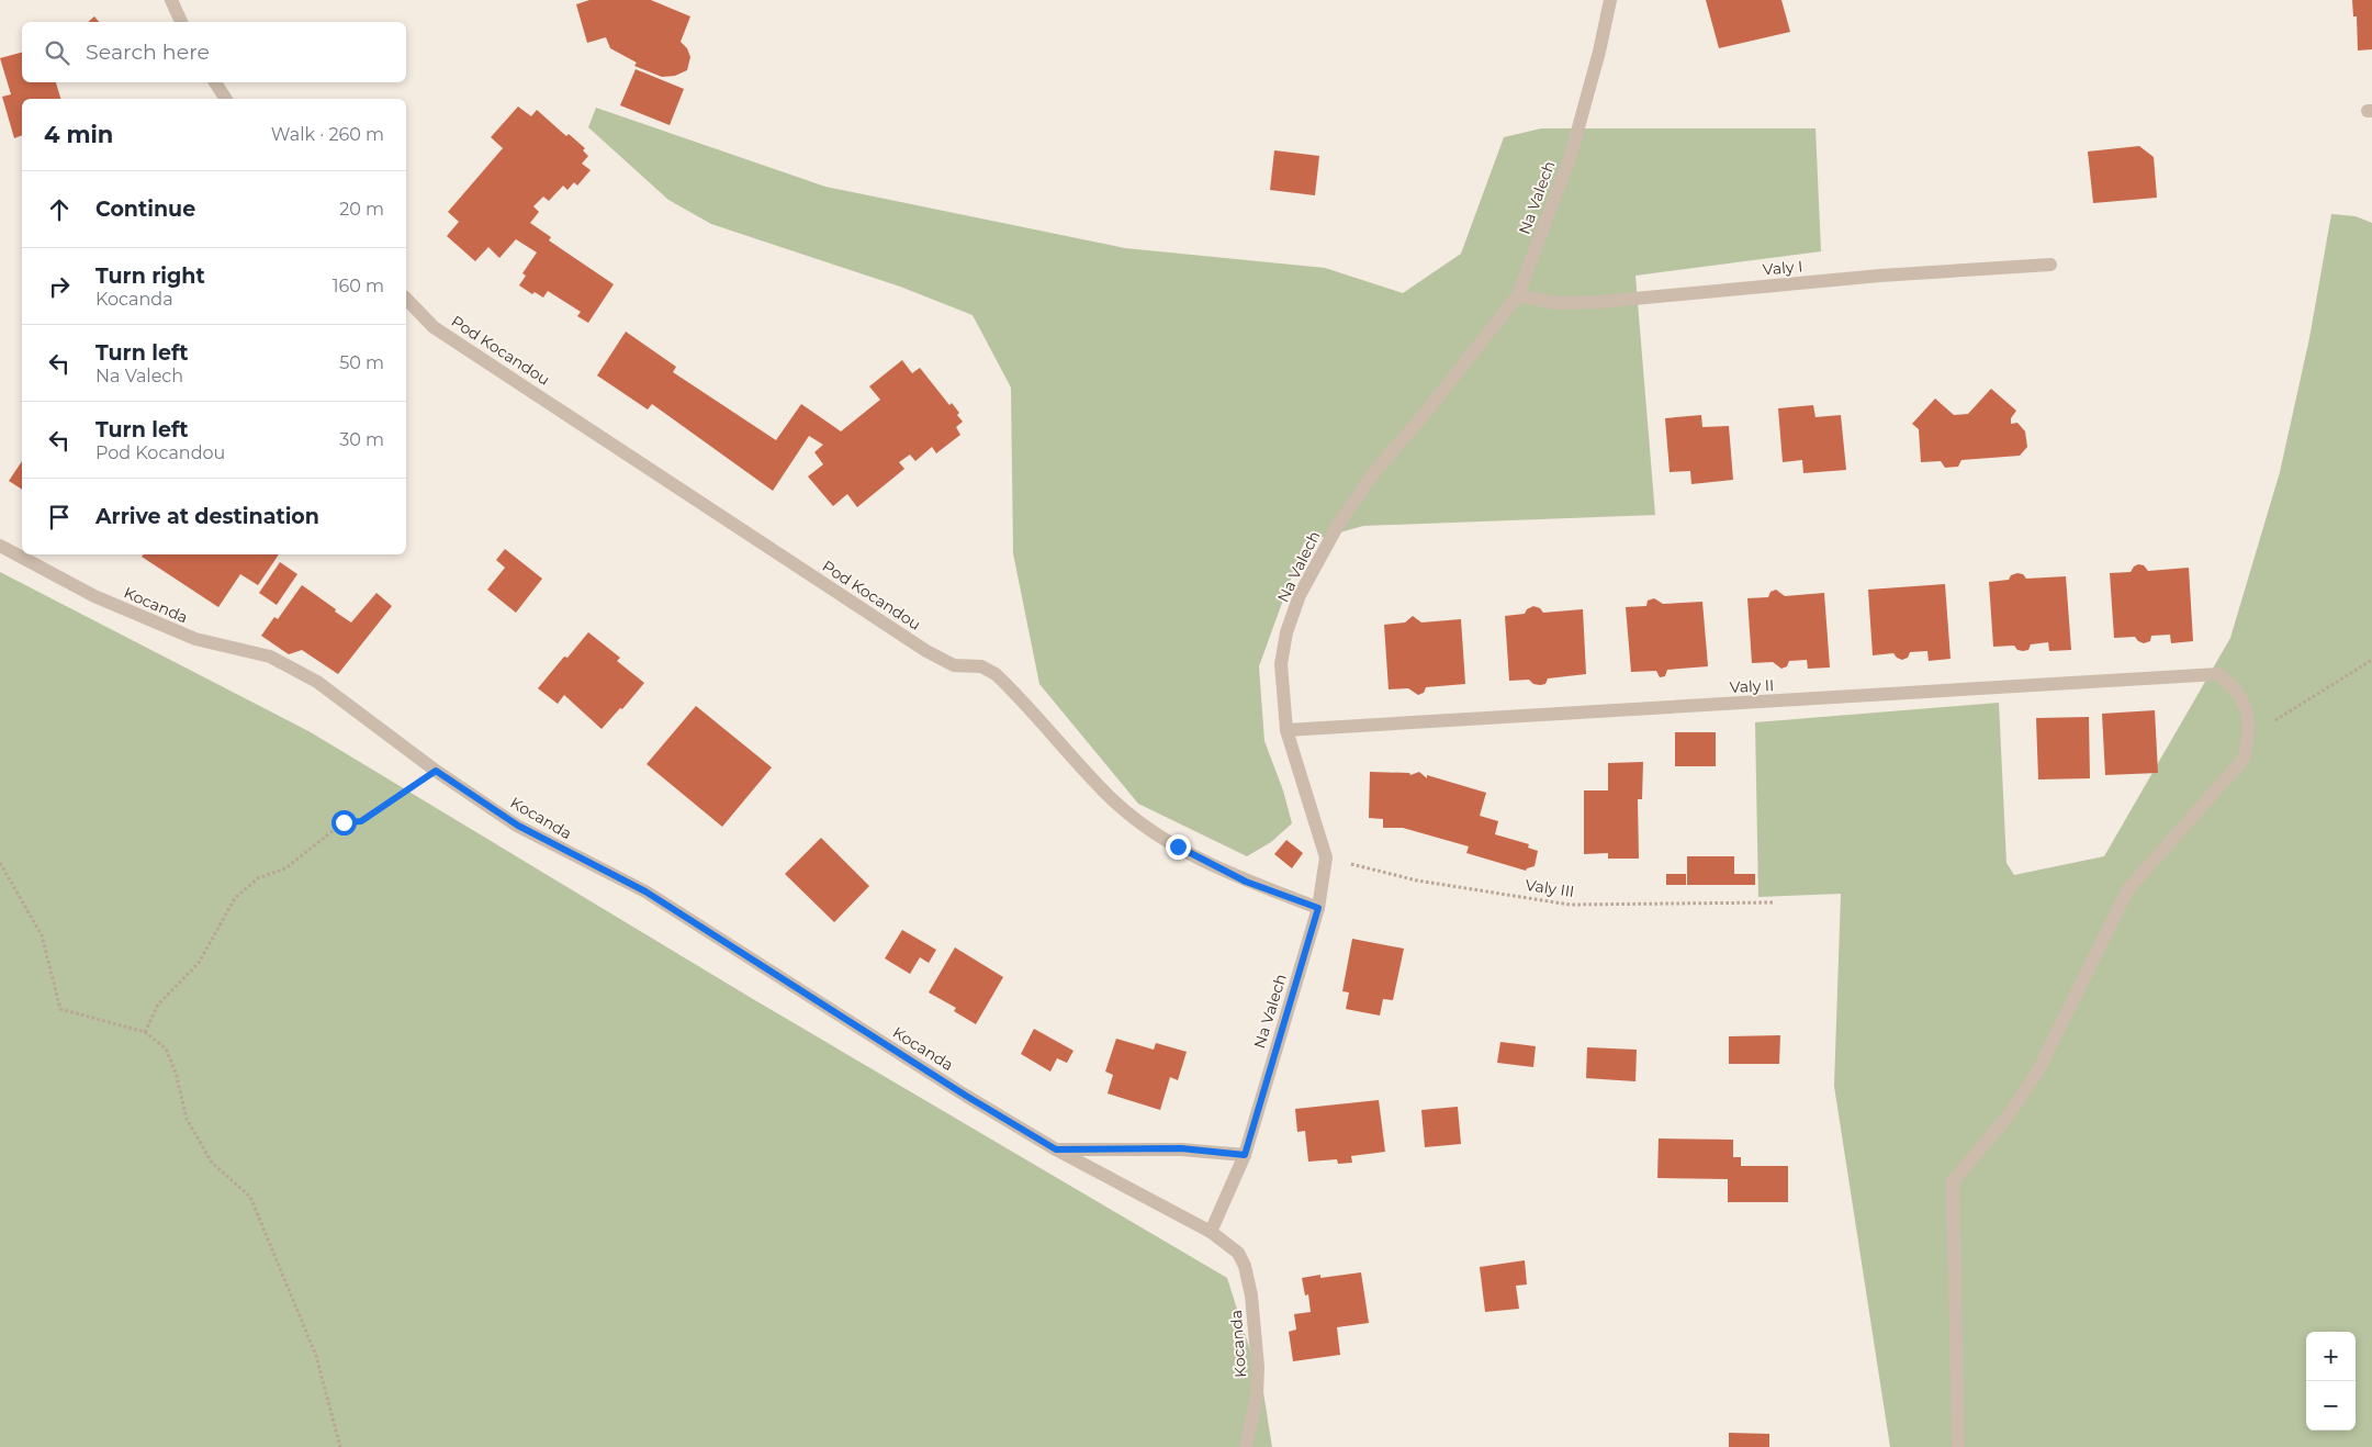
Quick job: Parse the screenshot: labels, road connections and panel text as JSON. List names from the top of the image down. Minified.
{"streets":{"street":["Na Valech","Valy I","Pod Kocandou","Kocanda","Valy II"],"path":["Valy III"]},"crossings":[["Na Valech","Valy I"],["Na Valech","Pod Kocandou"],["Na Valech","Kocanda"],["Na Valech","Valy II"],["Na Valech","Valy III"]],"page":{"search":"Search here","heading":["4 min","Walk · 260 m"],"list":[["Continue","20 m"],["Turn right","Kocanda","160 m"],["Turn left","Na Valech","50 m"],["Turn left","Pod Kocandou","30 m"],"Arrive at destination"],"map_buttons":["+","−"]}}
